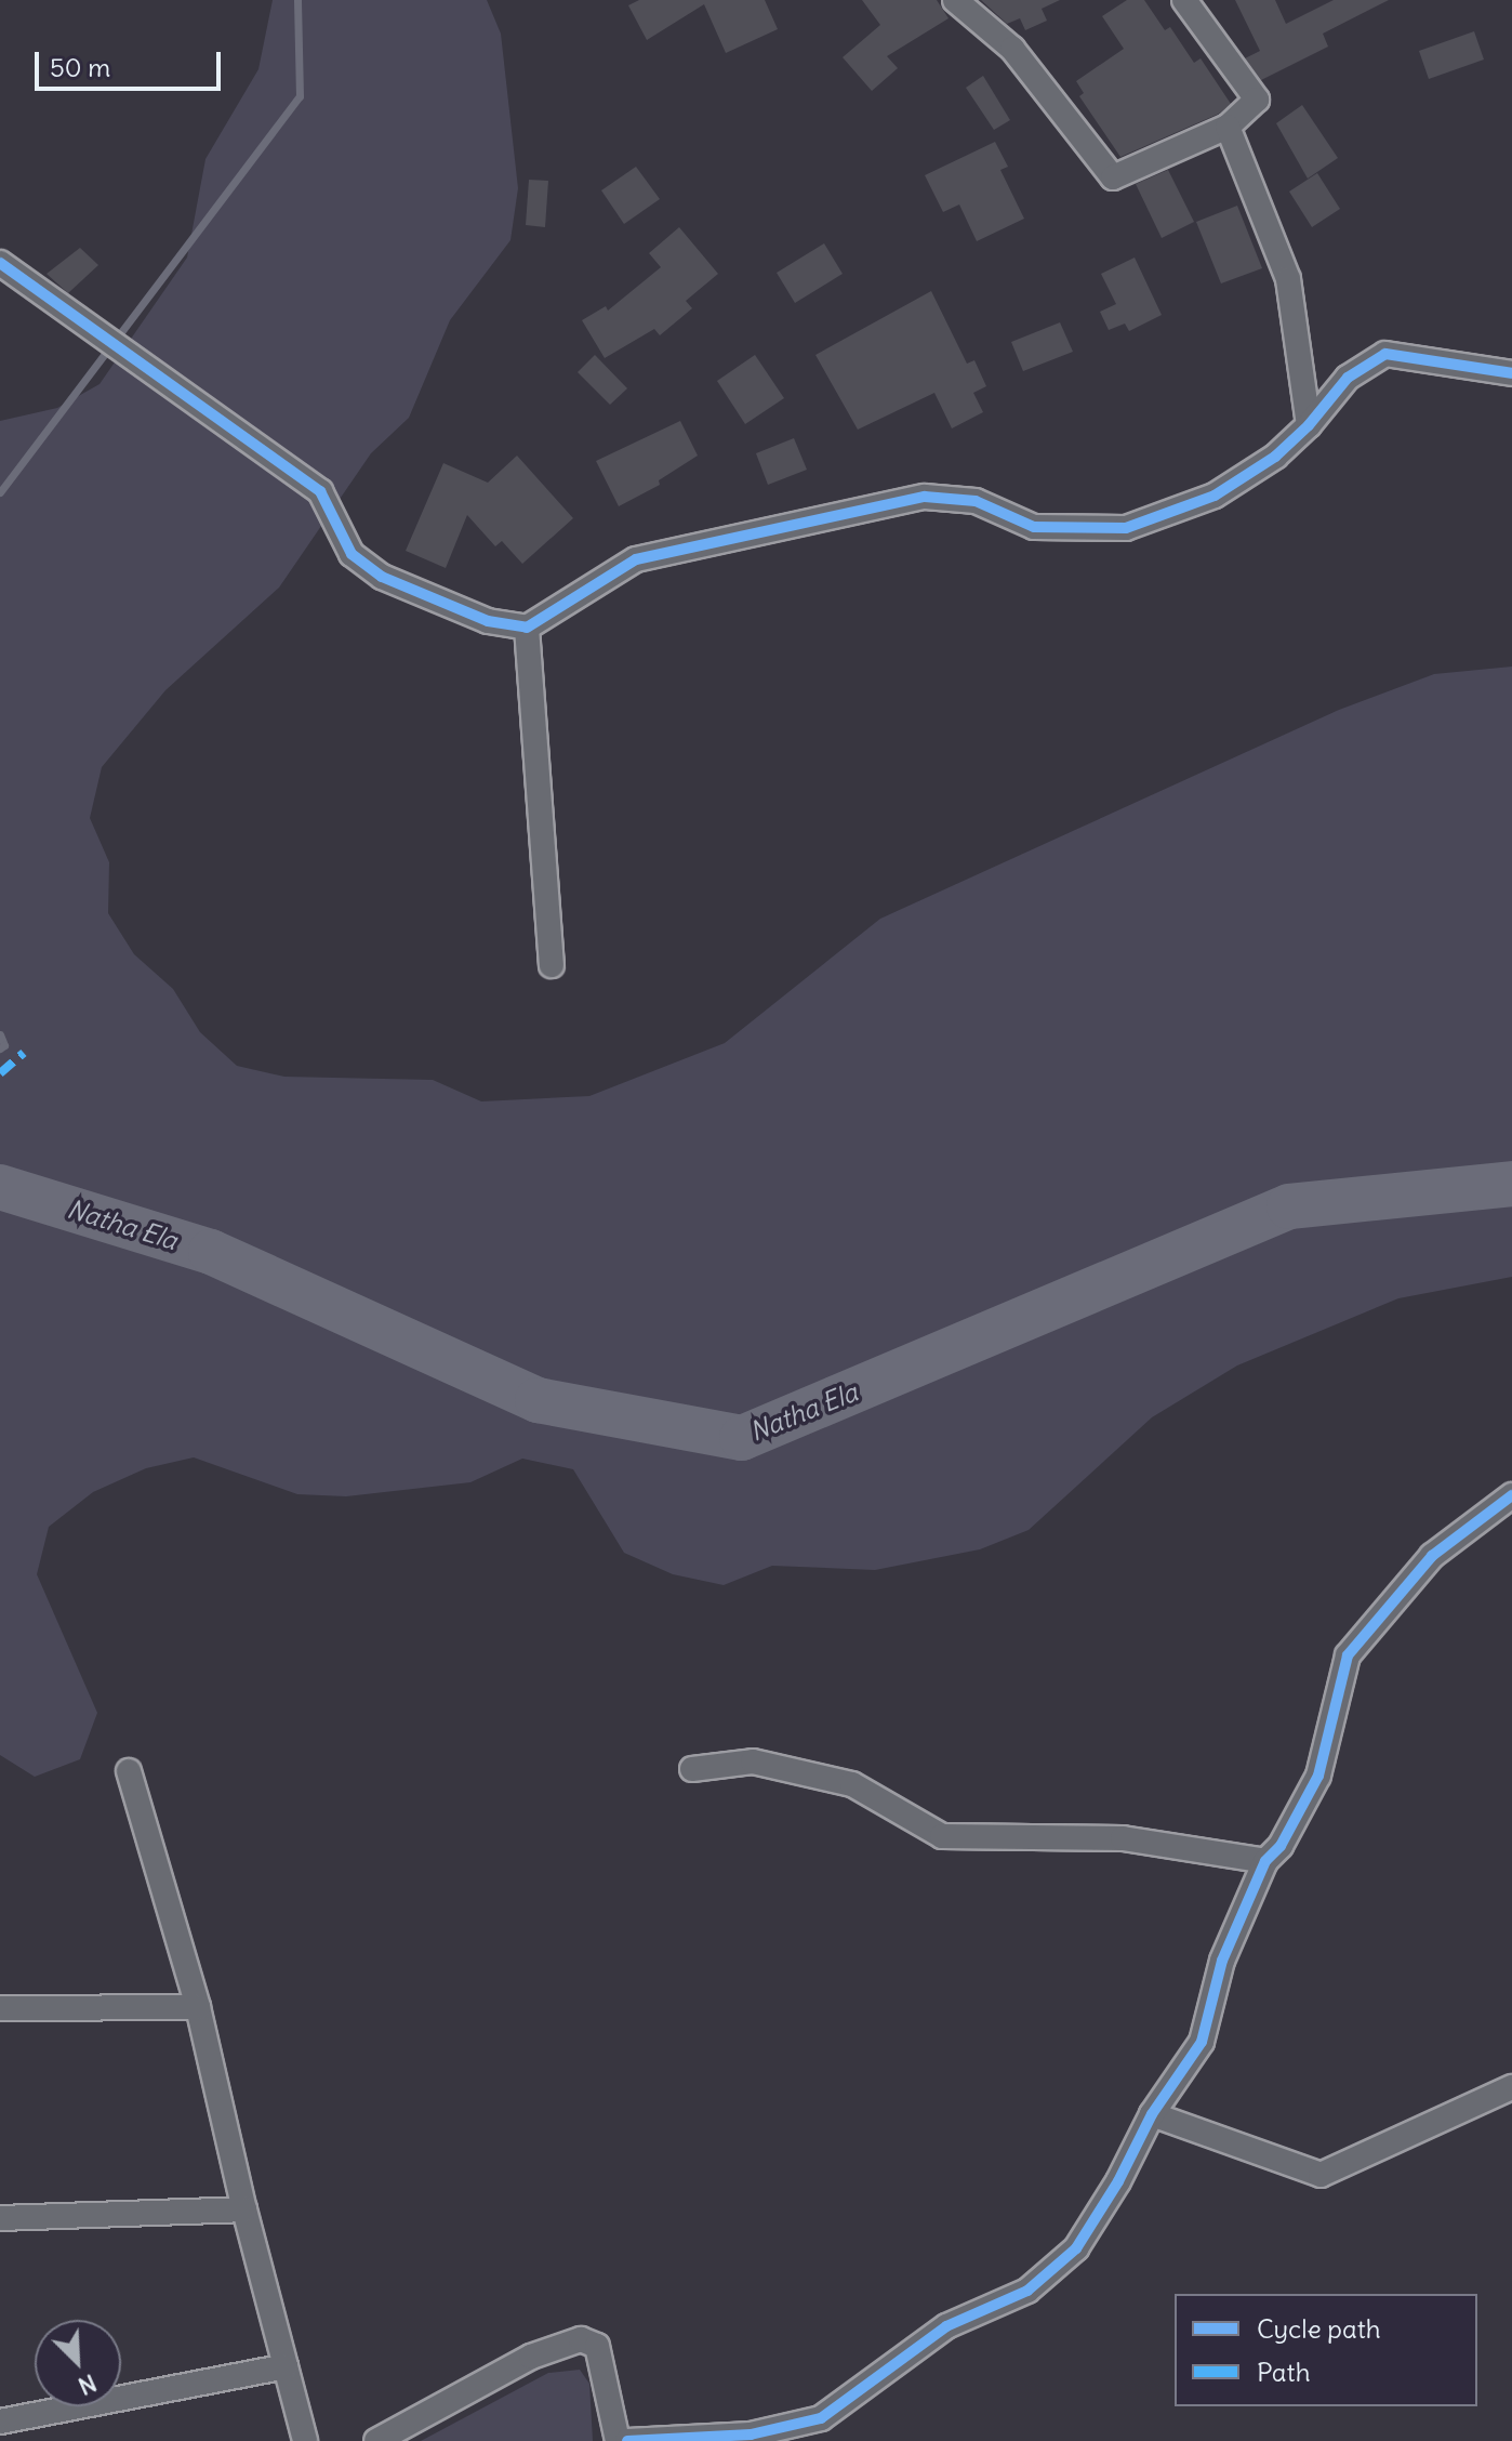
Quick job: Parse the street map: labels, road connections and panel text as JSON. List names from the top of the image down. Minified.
{"water":["Natha Ela"],"legend":["Cycle path","Path"],"scale_bar":"50 m","north":"bottom right"}
